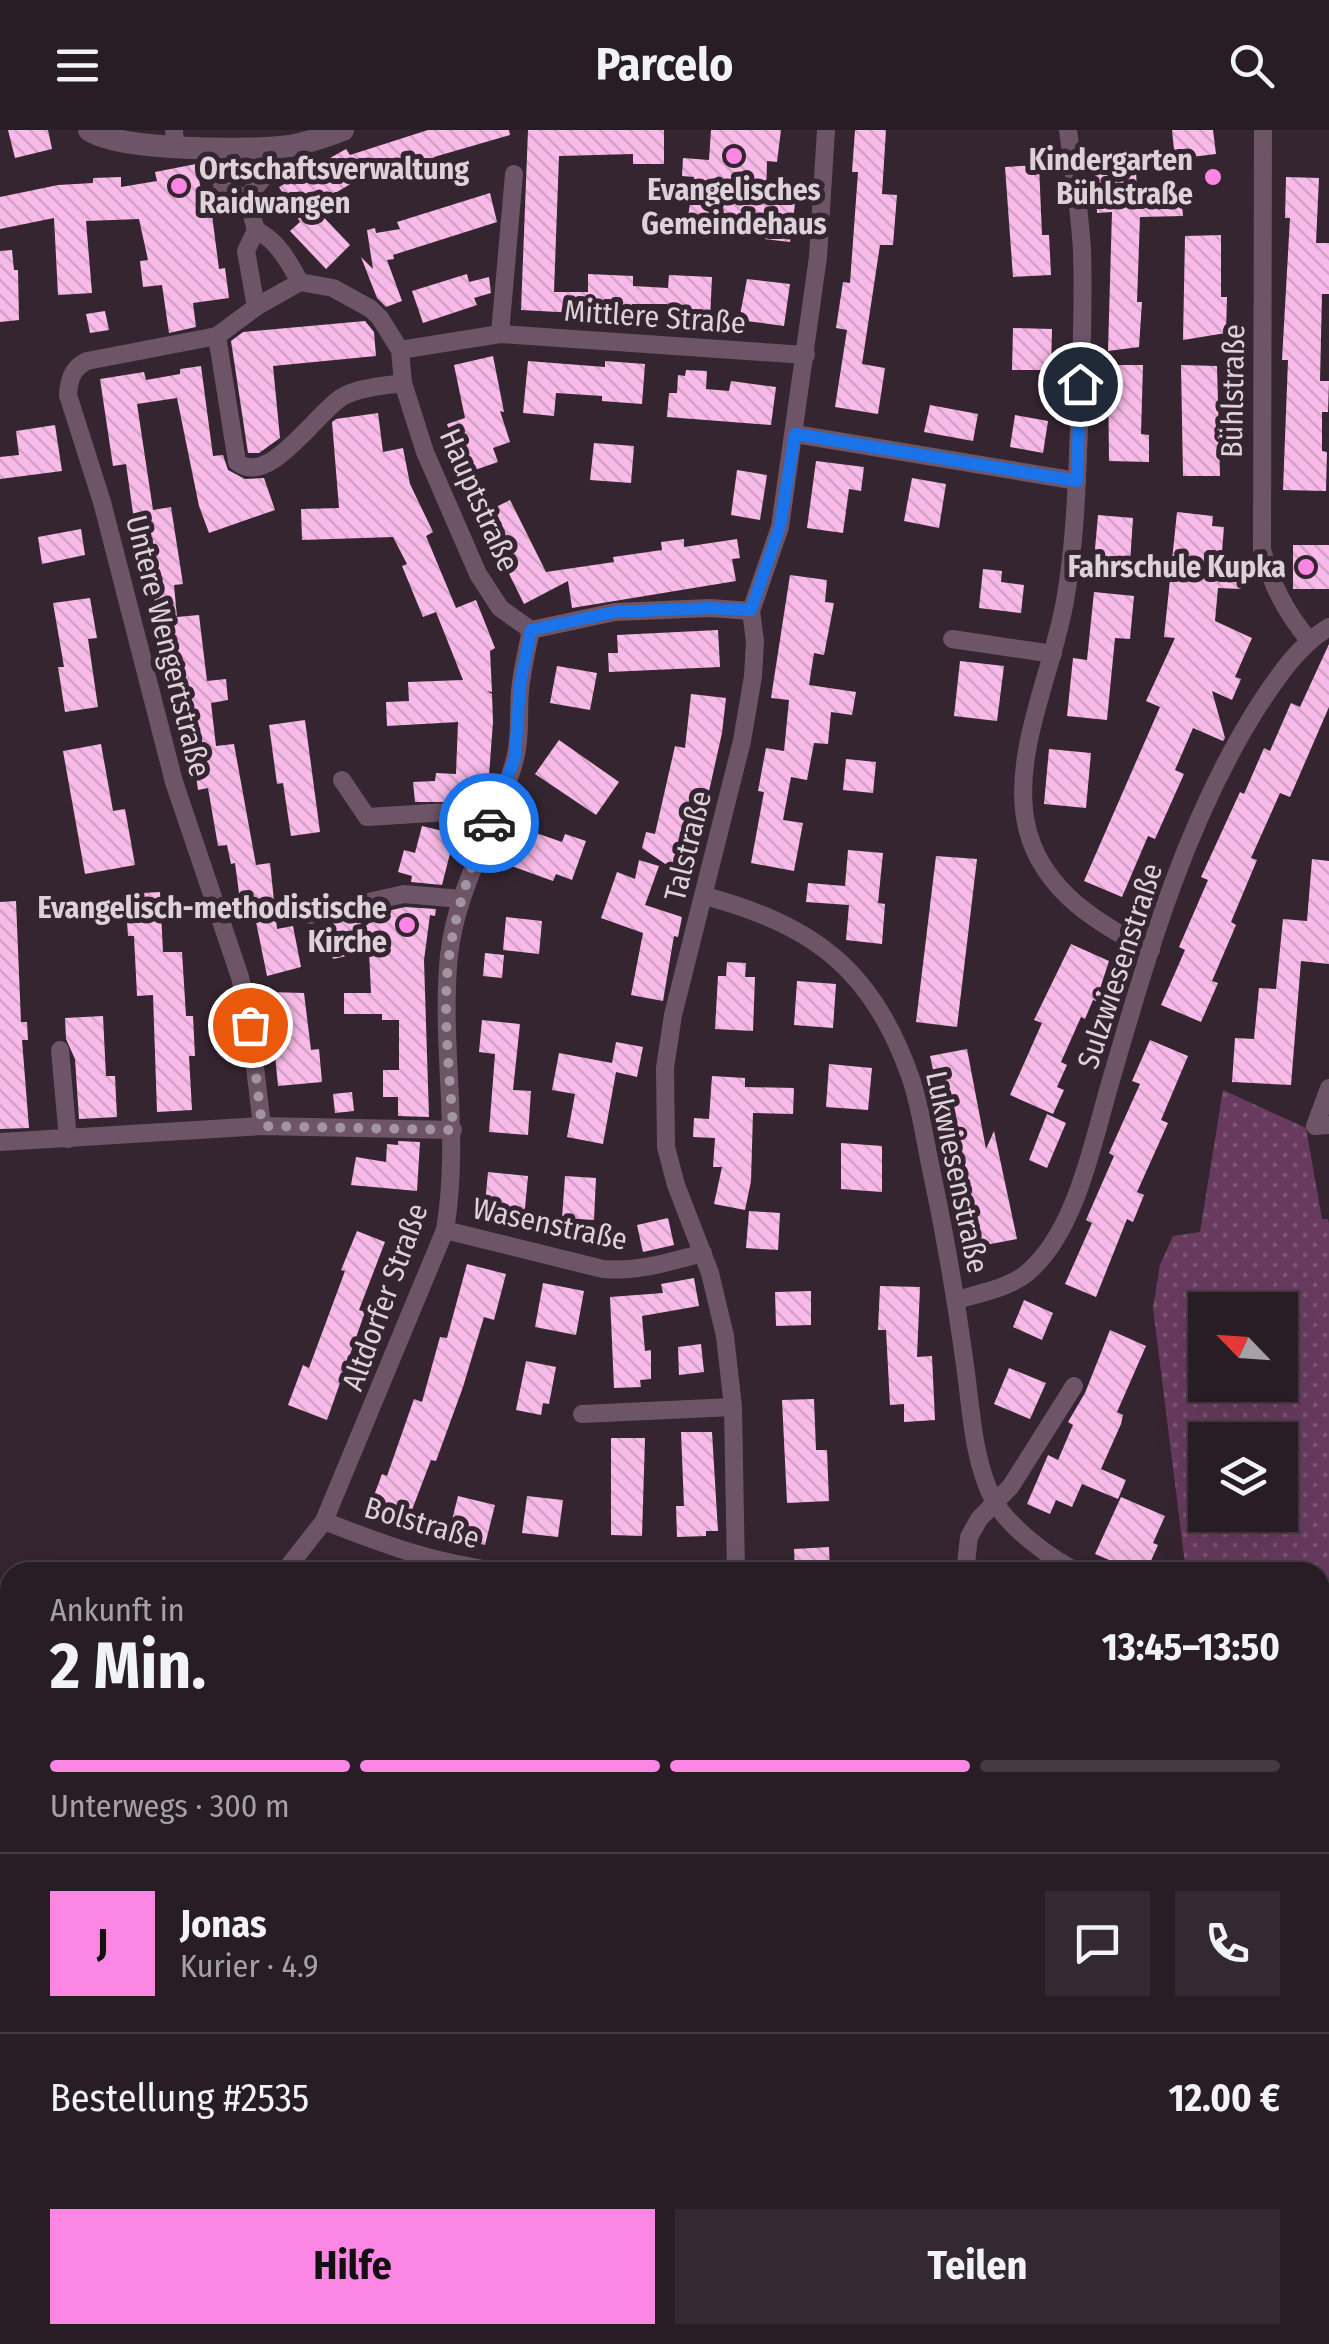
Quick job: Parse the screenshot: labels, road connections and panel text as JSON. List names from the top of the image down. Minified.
{"streets":{"street":["Mittlere Straße","Bühlstraße","Hauptstraße","Untere Wengertstraße","Talstraße","Sulzwiesenstraße","Lukwiesenstraße","Wasenstraße","Altdorfer Straße","Bolstraße"]},"crossings":[["Mittlere Straße","Hauptstraße"],["Mittlere Straße","Talstraße"],["Bühlstraße","Sulzwiesenstraße"],["Hauptstraße","Altdorfer Straße"],["Talstraße","Lukwiesenstraße"],["Talstraße","Wasenstraße"],["Sulzwiesenstraße","Lukwiesenstraße"],["Wasenstraße","Altdorfer Straße"],["Altdorfer Straße","Bolstraße"]],"places":["Evangelisches Gemeindehaus","Kindergarten Bühlstraße","Ortschaftsverwaltung Raidwangen","Fahrschule Kupka","Evangelisch-methodistische Kirche"],"north":"top left","page":{"header":"Parcelo","heading":["2 Min.","Ankunft in","13:45–13:50"],"panel":["Jonas","Kurier · 4.9","Bestellung #2535","12.00 €"],"bar":"Unterwegs · 300 m","round":"J","buttons":["Hilfe","Teilen"]}}
